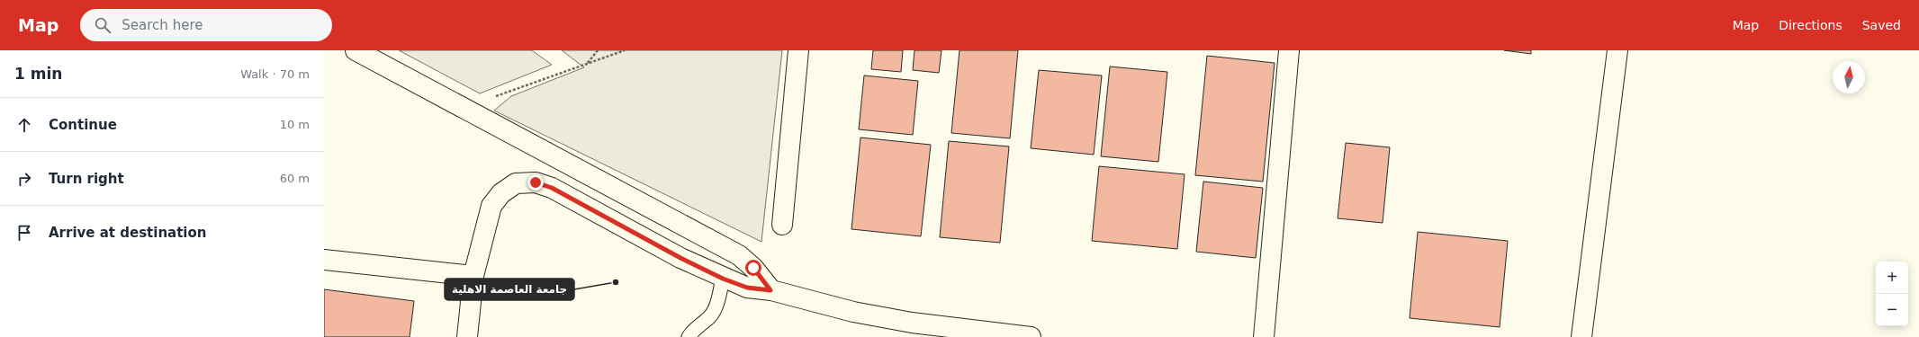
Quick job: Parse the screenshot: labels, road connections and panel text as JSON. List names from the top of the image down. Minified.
{"places":["جامعة العاصمة الاهلية"],"north":"top","page":{"header":"Map","search":"Search here","nav":["Map","Directions","Saved"],"heading":["1 min","Walk · 70 m"],"list":[["Continue","10 m"],["Turn right","60 m"],"Arrive at destination"],"map_buttons":["+","−"]}}
